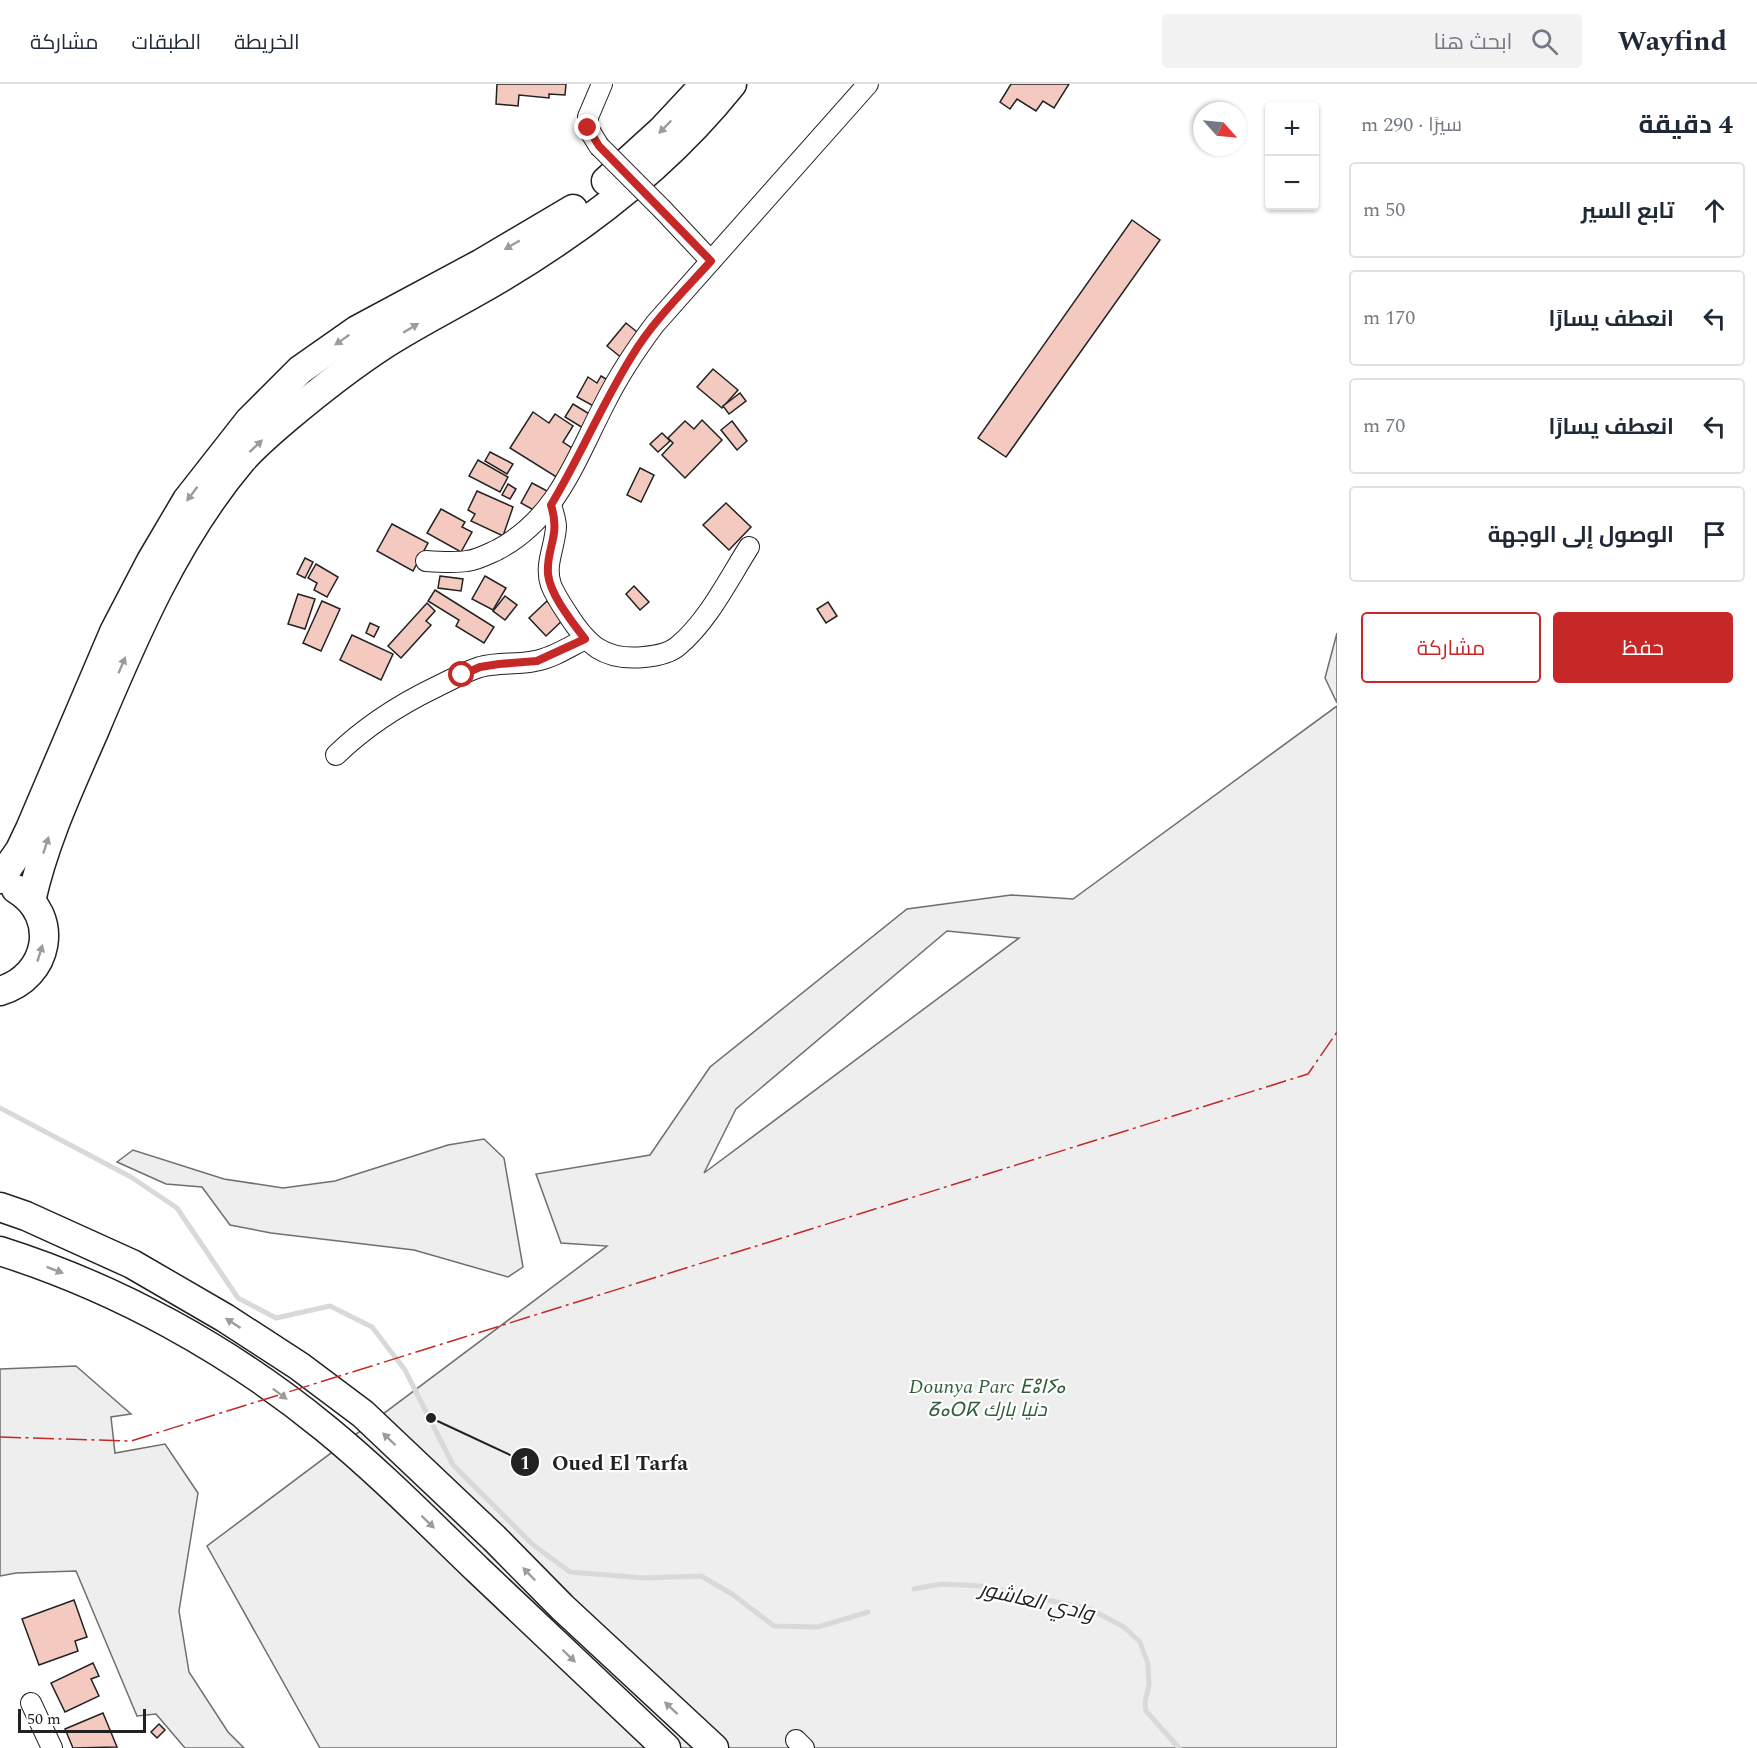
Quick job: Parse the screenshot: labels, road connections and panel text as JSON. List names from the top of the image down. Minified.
{"water":["وادي العاشور"],"parks":["Dounya Parc ⴹⵓⵏⵢⴰ ⵒⴰⵔⴽ دنيا بارك"],"places":["Oued El Tarfa"],"scale_bar":"50 m","north":"bottom right","page":{"header":"Wayfind","search":"ابحث هنا","nav":["الخريطة","الطبقات","مشاركة"],"heading":["4 دقيقة","سيرًا · 290 m"],"map_buttons":["+","−"],"list":[["تابع السير","50 m"],["انعطف يسارًا","170 m"],["انعطف يسارًا","70 m"],"الوصول إلى الوجهة"],"buttons":["حفظ","مشاركة"],"scale":"50 m"}}
